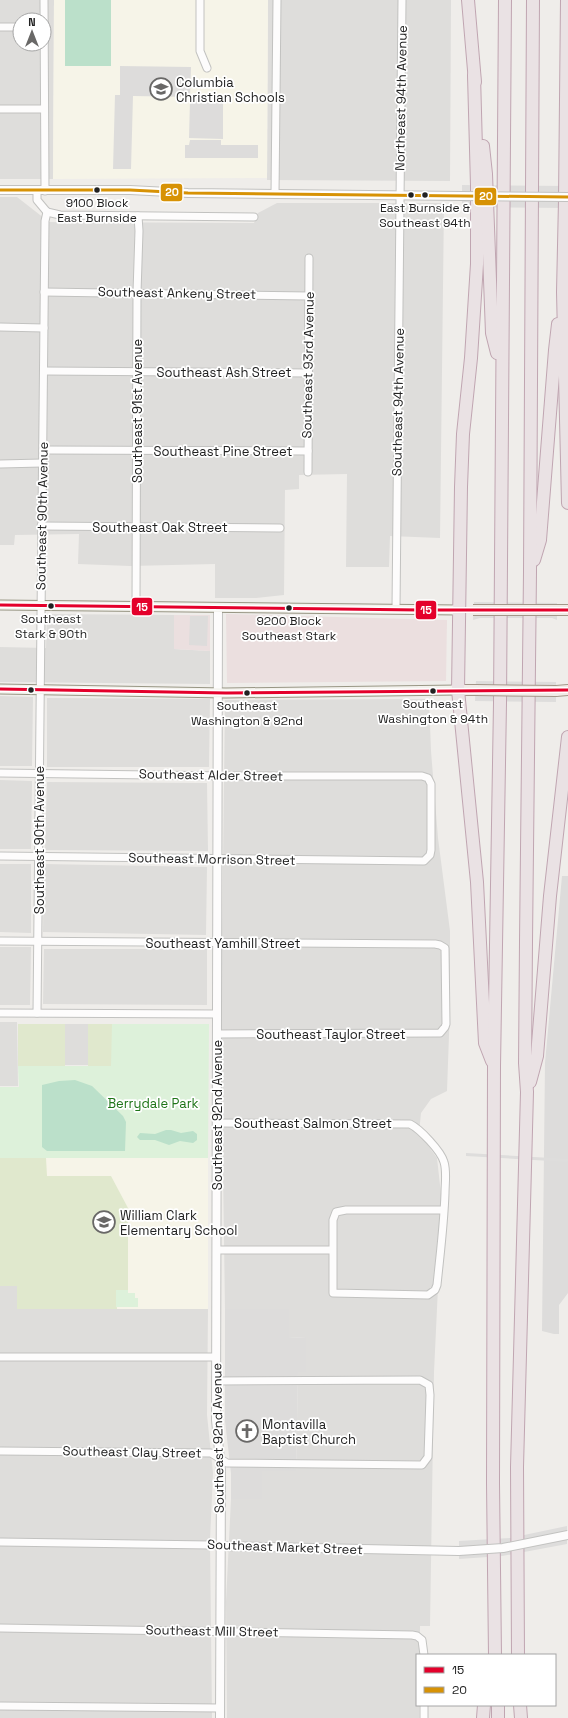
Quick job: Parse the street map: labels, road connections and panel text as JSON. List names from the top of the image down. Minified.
{"streets":{"street":["Northeast 94th Avenue","Southeast Ankeny Street","Southeast 93rd Avenue","Southeast Ash Street","Southeast 94th Avenue","Southeast 91st Avenue","Southeast Pine Street","Southeast 90th Avenue","Southeast Oak Street","Southeast Alder Street","Southeast Morrison Street","Southeast Yamhill Street","Southeast Taylor Street","Southeast 92nd Avenue","Southeast Salmon Street","Southeast Clay Street","Southeast Market Street","Southeast Mill Street"]},"crossings":[["Northeast 94th Avenue","Southeast 94th Avenue"],["Southeast Ankeny Street","Southeast 93rd Avenue"],["Southeast Ankeny Street","Southeast 91st Avenue"],["Southeast Ankeny Street","Southeast 90th Avenue"],["Southeast 93rd Avenue","Southeast Ash Street"],["Southeast 93rd Avenue","Southeast Pine Street"],["Southeast Ash Street","Southeast 91st Avenue"],["Southeast Ash Street","Southeast 90th Avenue"],["Southeast 91st Avenue","Southeast Pine Street"],["Southeast 91st Avenue","Southeast Oak Street"],["Southeast Pine Street","Southeast 90th Avenue"],["Southeast 90th Avenue","Southeast Oak Street"],["Southeast 90th Avenue","Southeast Alder Street"],["Southeast 90th Avenue","Southeast Morrison Street"],["Southeast 90th Avenue","Southeast Yamhill Street"],["Southeast Alder Street","Southeast Morrison Street"],["Southeast Alder Street","Southeast 92nd Avenue"],["Southeast Morrison Street","Southeast 92nd Avenue"],["Southeast Yamhill Street","Southeast Taylor Street"],["Southeast Yamhill Street","Southeast 92nd Avenue"],["Southeast Taylor Street","Southeast 92nd Avenue"],["Southeast 92nd Avenue","Southeast Salmon Street"],["Southeast 92nd Avenue","Southeast Clay Street"],["Southeast 92nd Avenue","Southeast Market Street"],["Southeast 92nd Avenue","Southeast Mill Street"]],"parks":["Berrydale Park"],"places":{"school or university":["Columbia Christian Schools","William Clark Elementary School"],"other":["9100 Block East Burnside","East Burnside & Southeast 94th","Southeast Stark & 90th","9200 Block Southeast Stark","Southeast Washington & 94th","Southeast Washington & 92nd"],"church":["Montavilla Baptist Church"]},"lines":["transit line 20","transit line 15"],"legend":["15","20"],"north":"top"}
